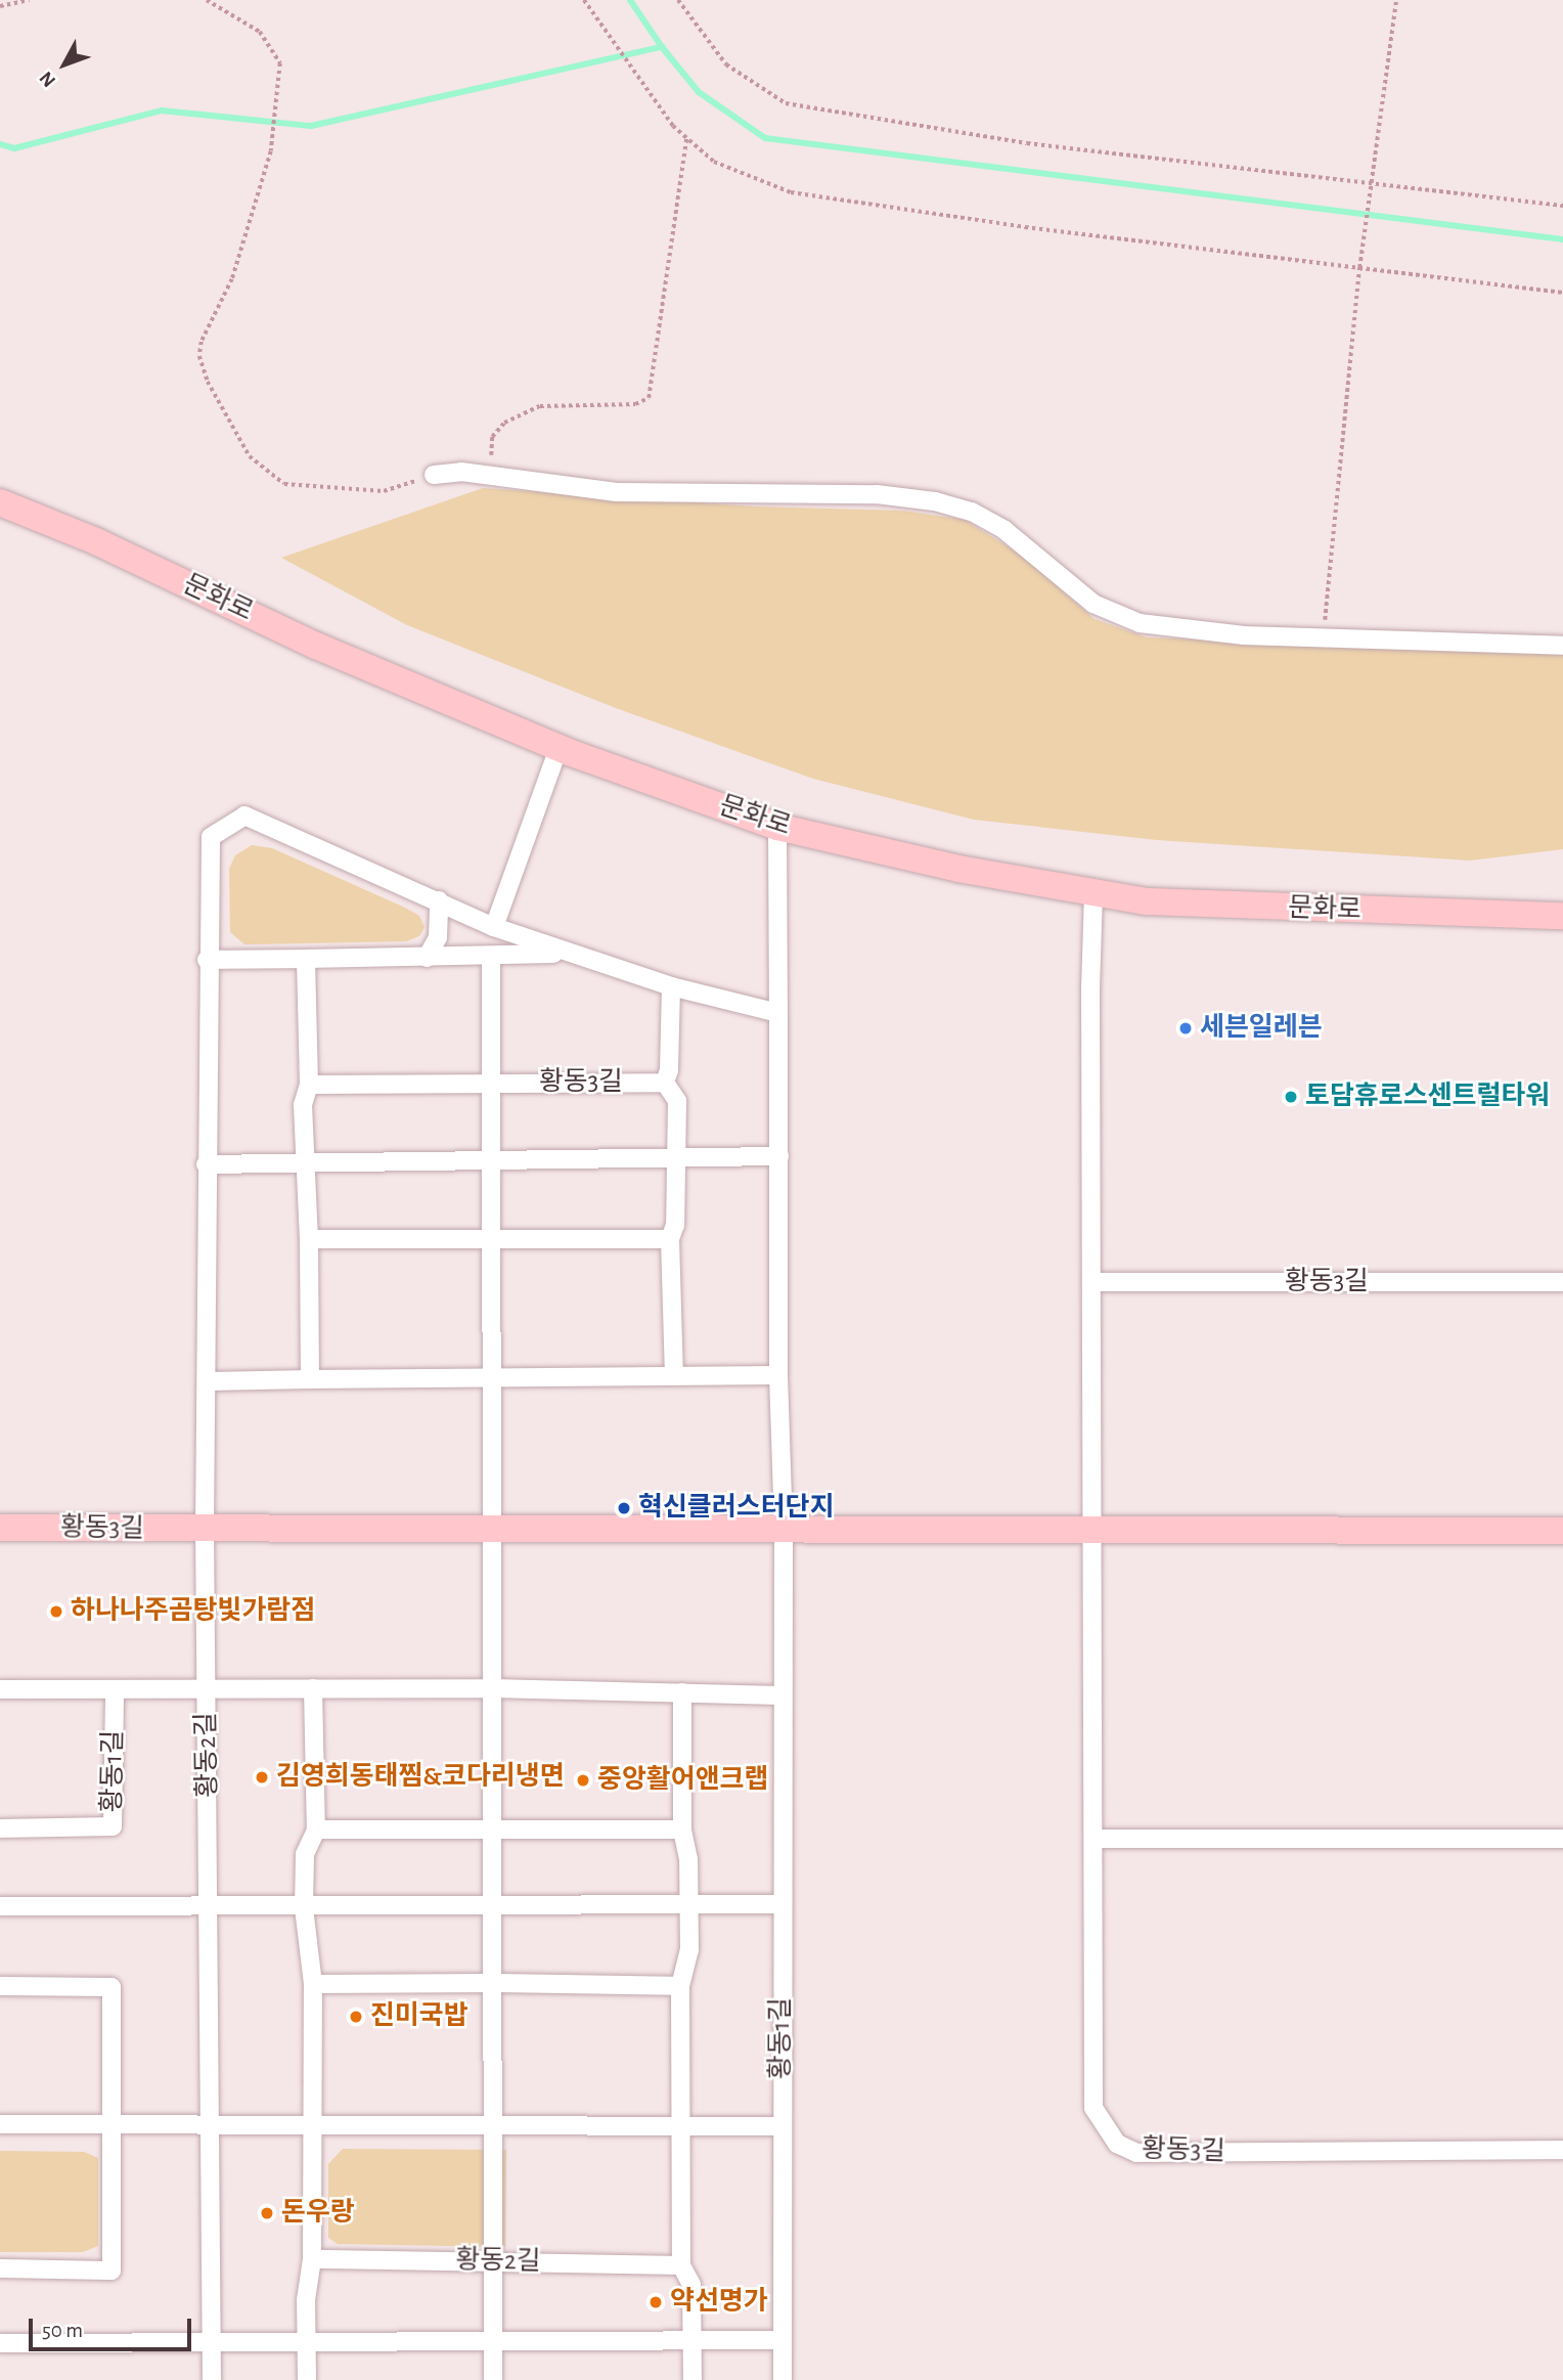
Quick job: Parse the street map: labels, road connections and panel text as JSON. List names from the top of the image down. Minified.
{"streets":{"street":["문화로","황동3길","황동2길","황동1길"]},"crossings":[["문화로","황동3길"],["황동3길","황동2길"],["황동3길","황동1길"],["황동2길","황동1길"]],"places":["세븐일레븐","토담휴로스센트럴타워","혁신클러스터단지","하나나주곰탕빛가람점","김영희동태찜&코다리냉면","중앙활어앤크랩","진미국밥","돈우랑","약선명가"],"scale_bar":"50 m","north":"bottom left"}
